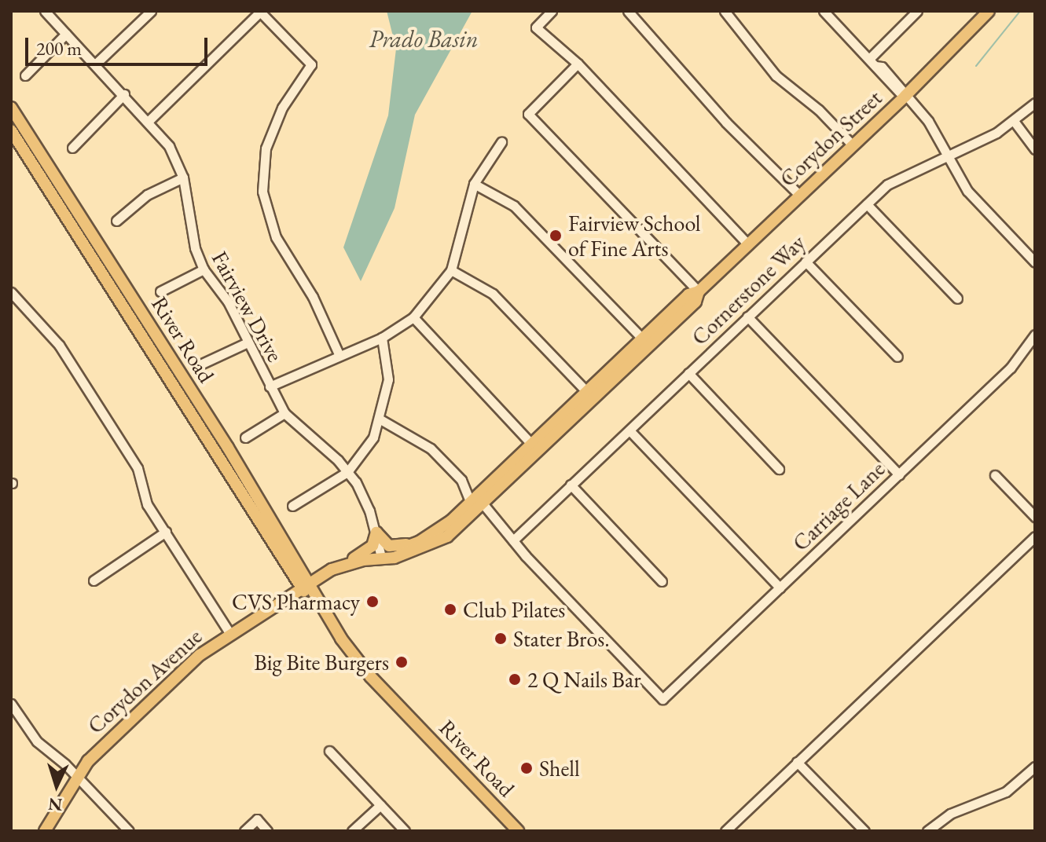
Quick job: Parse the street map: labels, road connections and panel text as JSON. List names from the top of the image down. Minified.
{"streets":{"main road":["Corydon Street","River Road","Corydon Avenue"],"street":["Cornerstone Way","Fairview Drive","Carriage Lane"]},"crossings":[["Corydon Street","Fairview Drive"],["Corydon Street","River Road"],["Corydon Street","Corydon Avenue"],["Cornerstone Way","Carriage Lane"],["River Road","Corydon Avenue"]],"water":["Prado Basin"],"places":["Fairview School of Fine Arts","CVS Pharmacy","Club Pilates","Stater Bros.","Big Bite Burgers","2 Q Nails Bar","Shell"],"scale_bar":"200 m","north":"bottom"}
